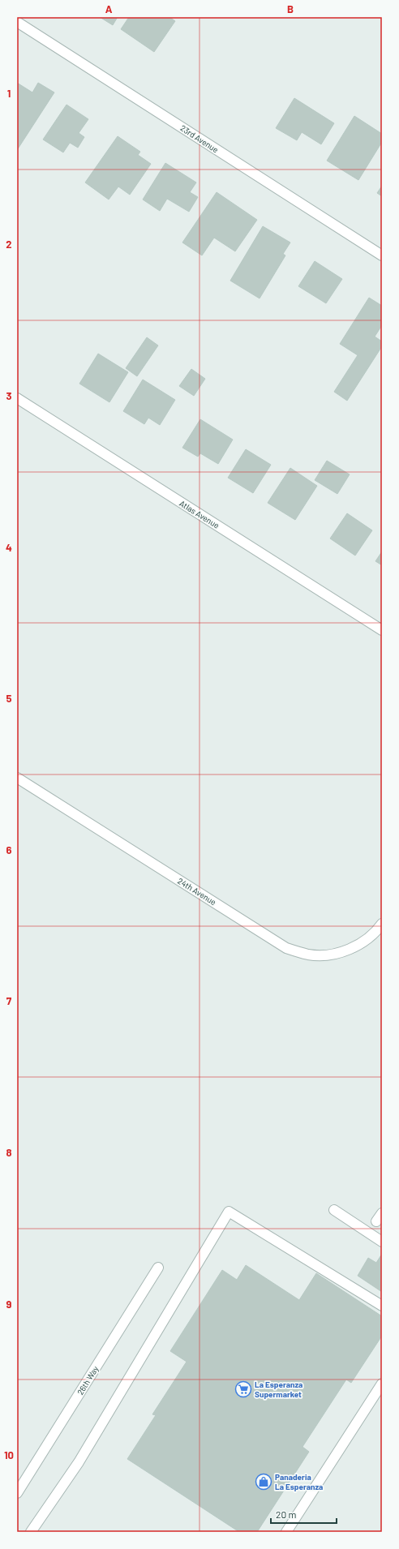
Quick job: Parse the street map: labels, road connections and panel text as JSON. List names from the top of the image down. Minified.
{"streets":{"street":["23rd Avenue","Atlas Avenue","24th Avenue","26th Way"]},"places":{"supermarket":["La Esperanza Supermarket"],"shop":["Panaderia La Esperanza"]},"scale_bar":"20 m","grid":{"columns":["A","B"],"rows":["1","2","3","4","5","6","7","8","9","10"]}}
